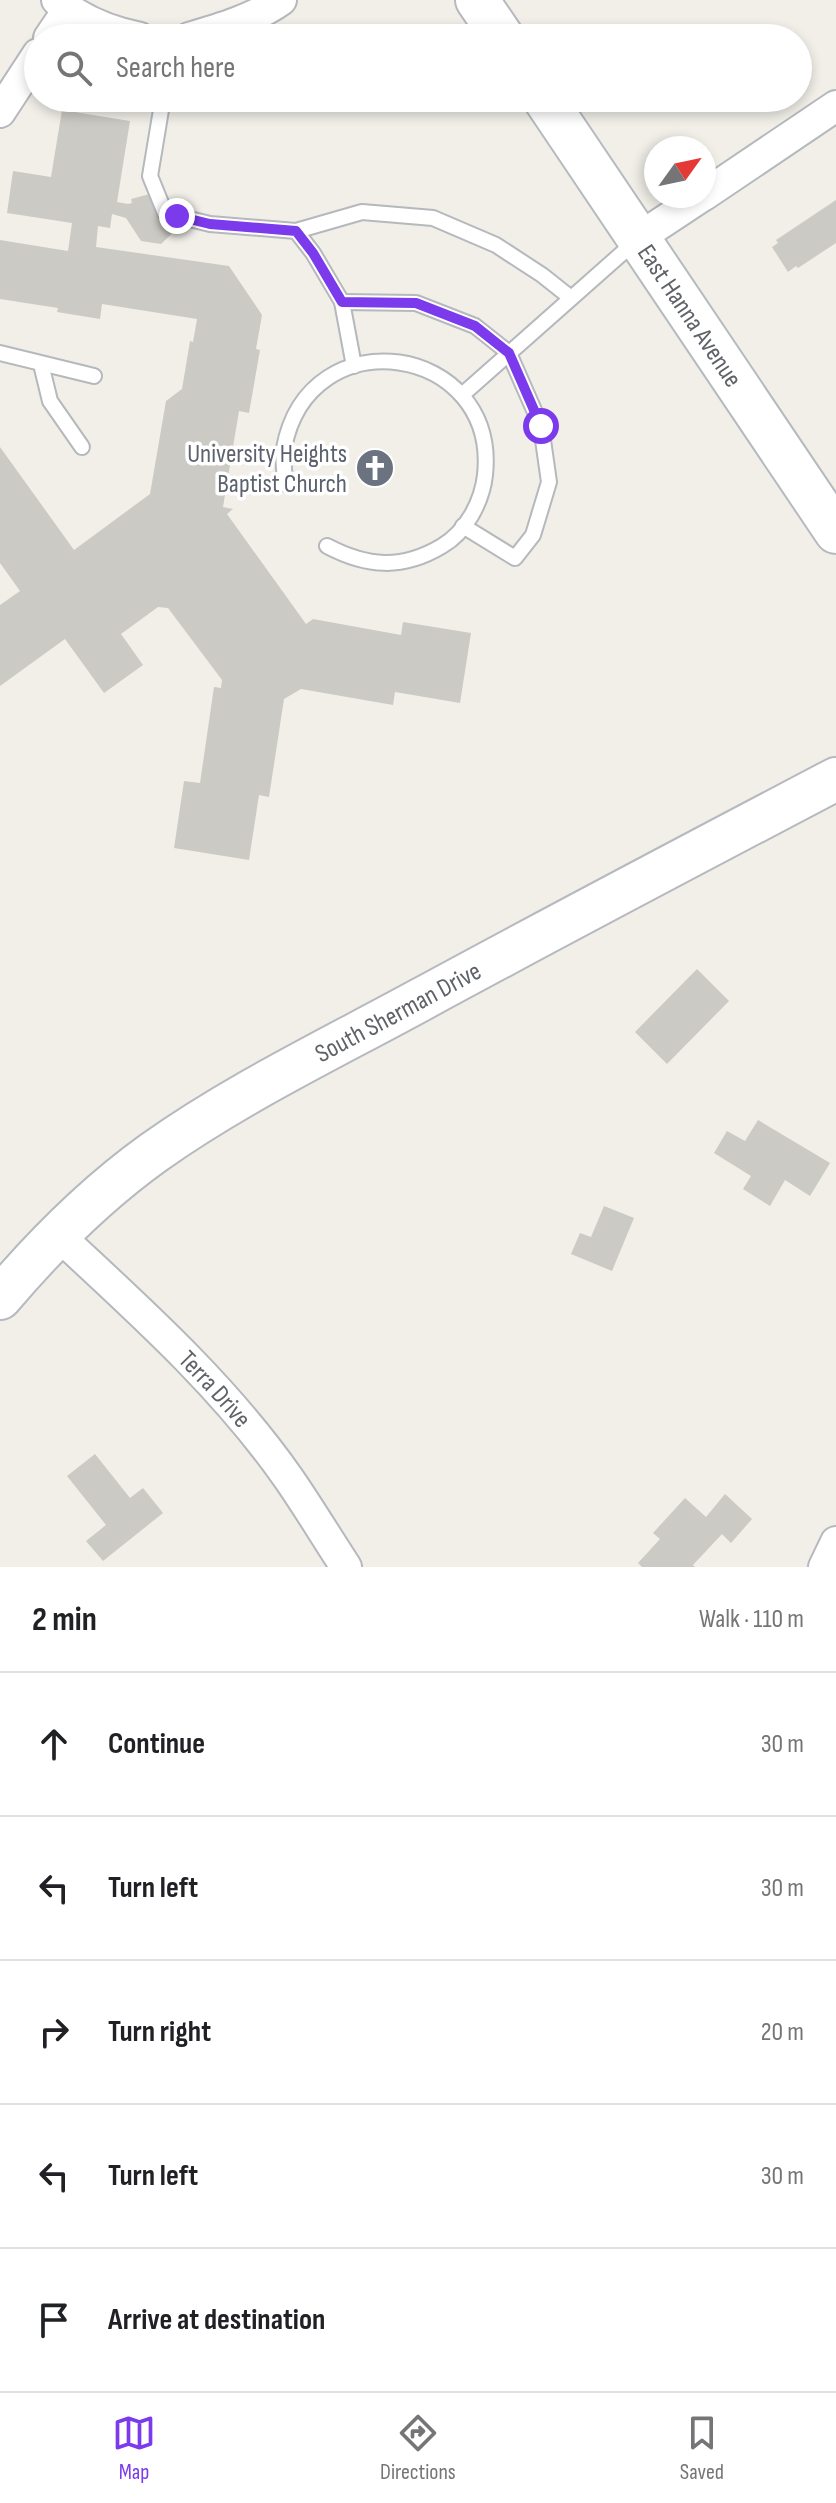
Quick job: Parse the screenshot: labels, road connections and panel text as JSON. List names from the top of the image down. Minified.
{"streets":{"main road":["East Hanna Avenue","South Sherman Drive"],"street":["Terra Drive"]},"crossings":[["South Sherman Drive","Terra Drive"]],"places":{"church":["University Heights Baptist Church"]},"north":"top right","page":{"search":"Search here","heading":["2 min","Walk · 110 m"],"list":[["Continue","30 m"],["Turn left","30 m"],["Turn right","20 m"],["Turn left","30 m"],"Arrive at destination"],"nav":["Map","Directions","Saved"]}}
